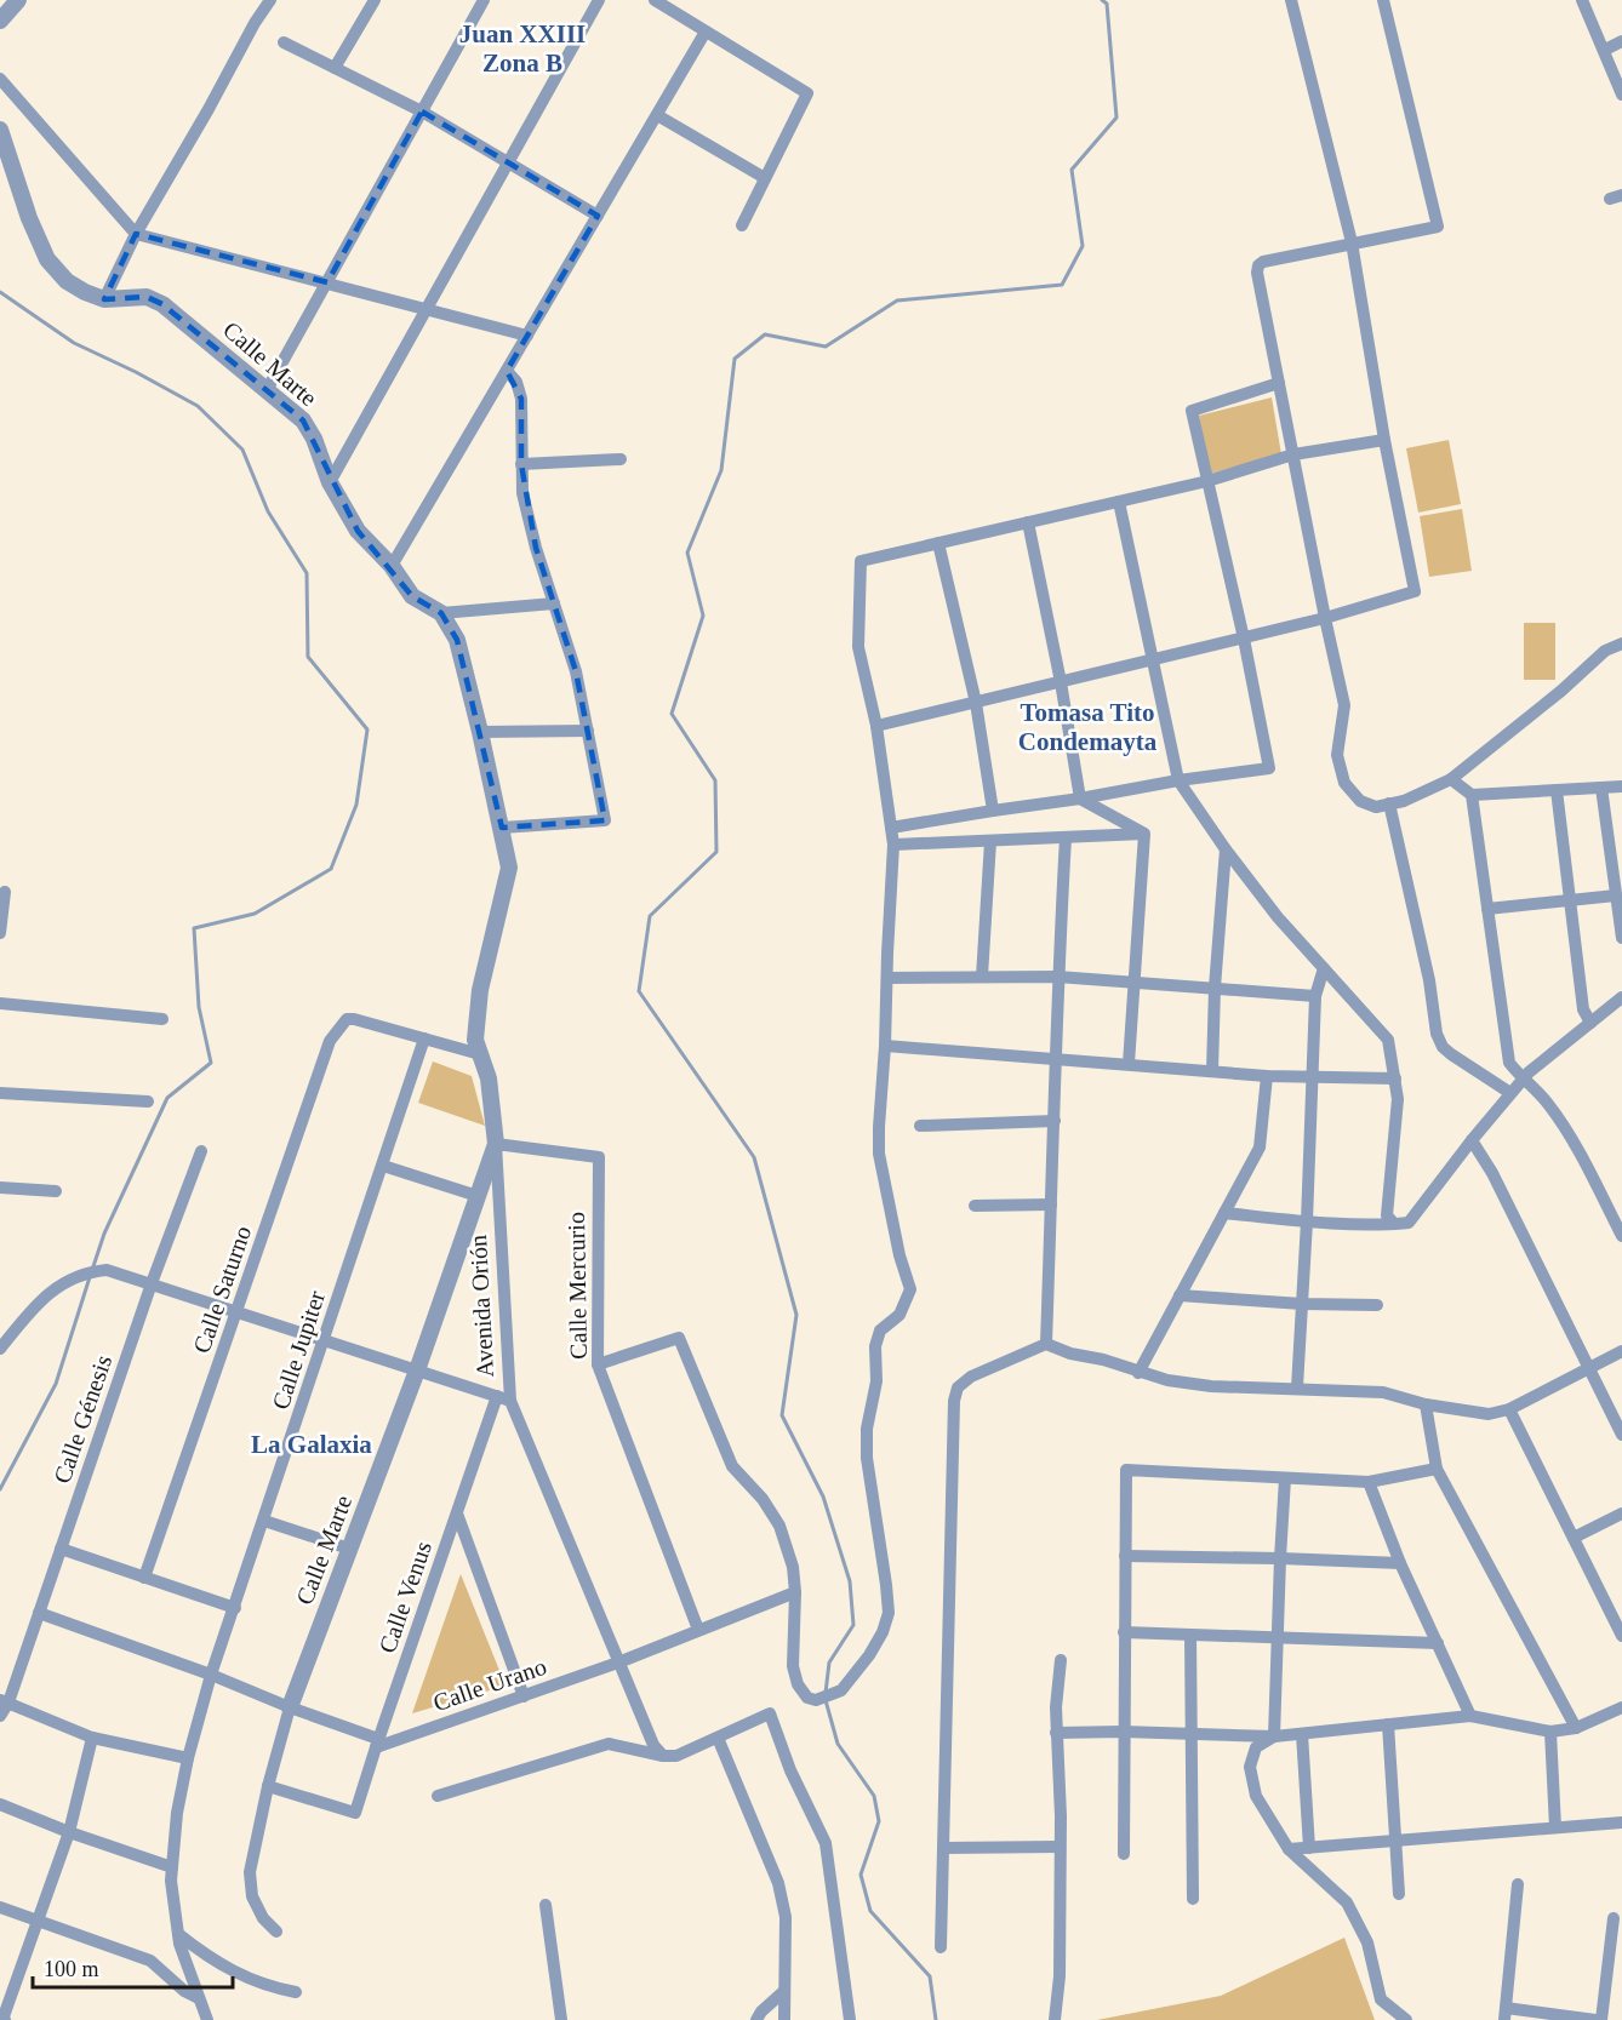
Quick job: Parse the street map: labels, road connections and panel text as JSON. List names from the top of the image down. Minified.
{"streets":{"street":["Calle Marte","Calle Mercurio","Calle Saturno","Avenida Orión","Calle Jupiter","Calle Génesis","Calle Venus","Calle Urano"]},"crossings":[["Calle Marte","Calle Mercurio"],["Calle Marte","Avenida Orión"],["Calle Marte","Calle Venus"],["Calle Mercurio","Avenida Orión"],["Calle Mercurio","Calle Urano"],["Calle Saturno","Calle Jupiter"],["Avenida Orión","Calle Urano"],["Calle Venus","Calle Urano"]],"districts":["Juan XXIII Zona B","Tomasa Tito Condemayta","La Galaxia"],"scale_bar":"100 m"}
